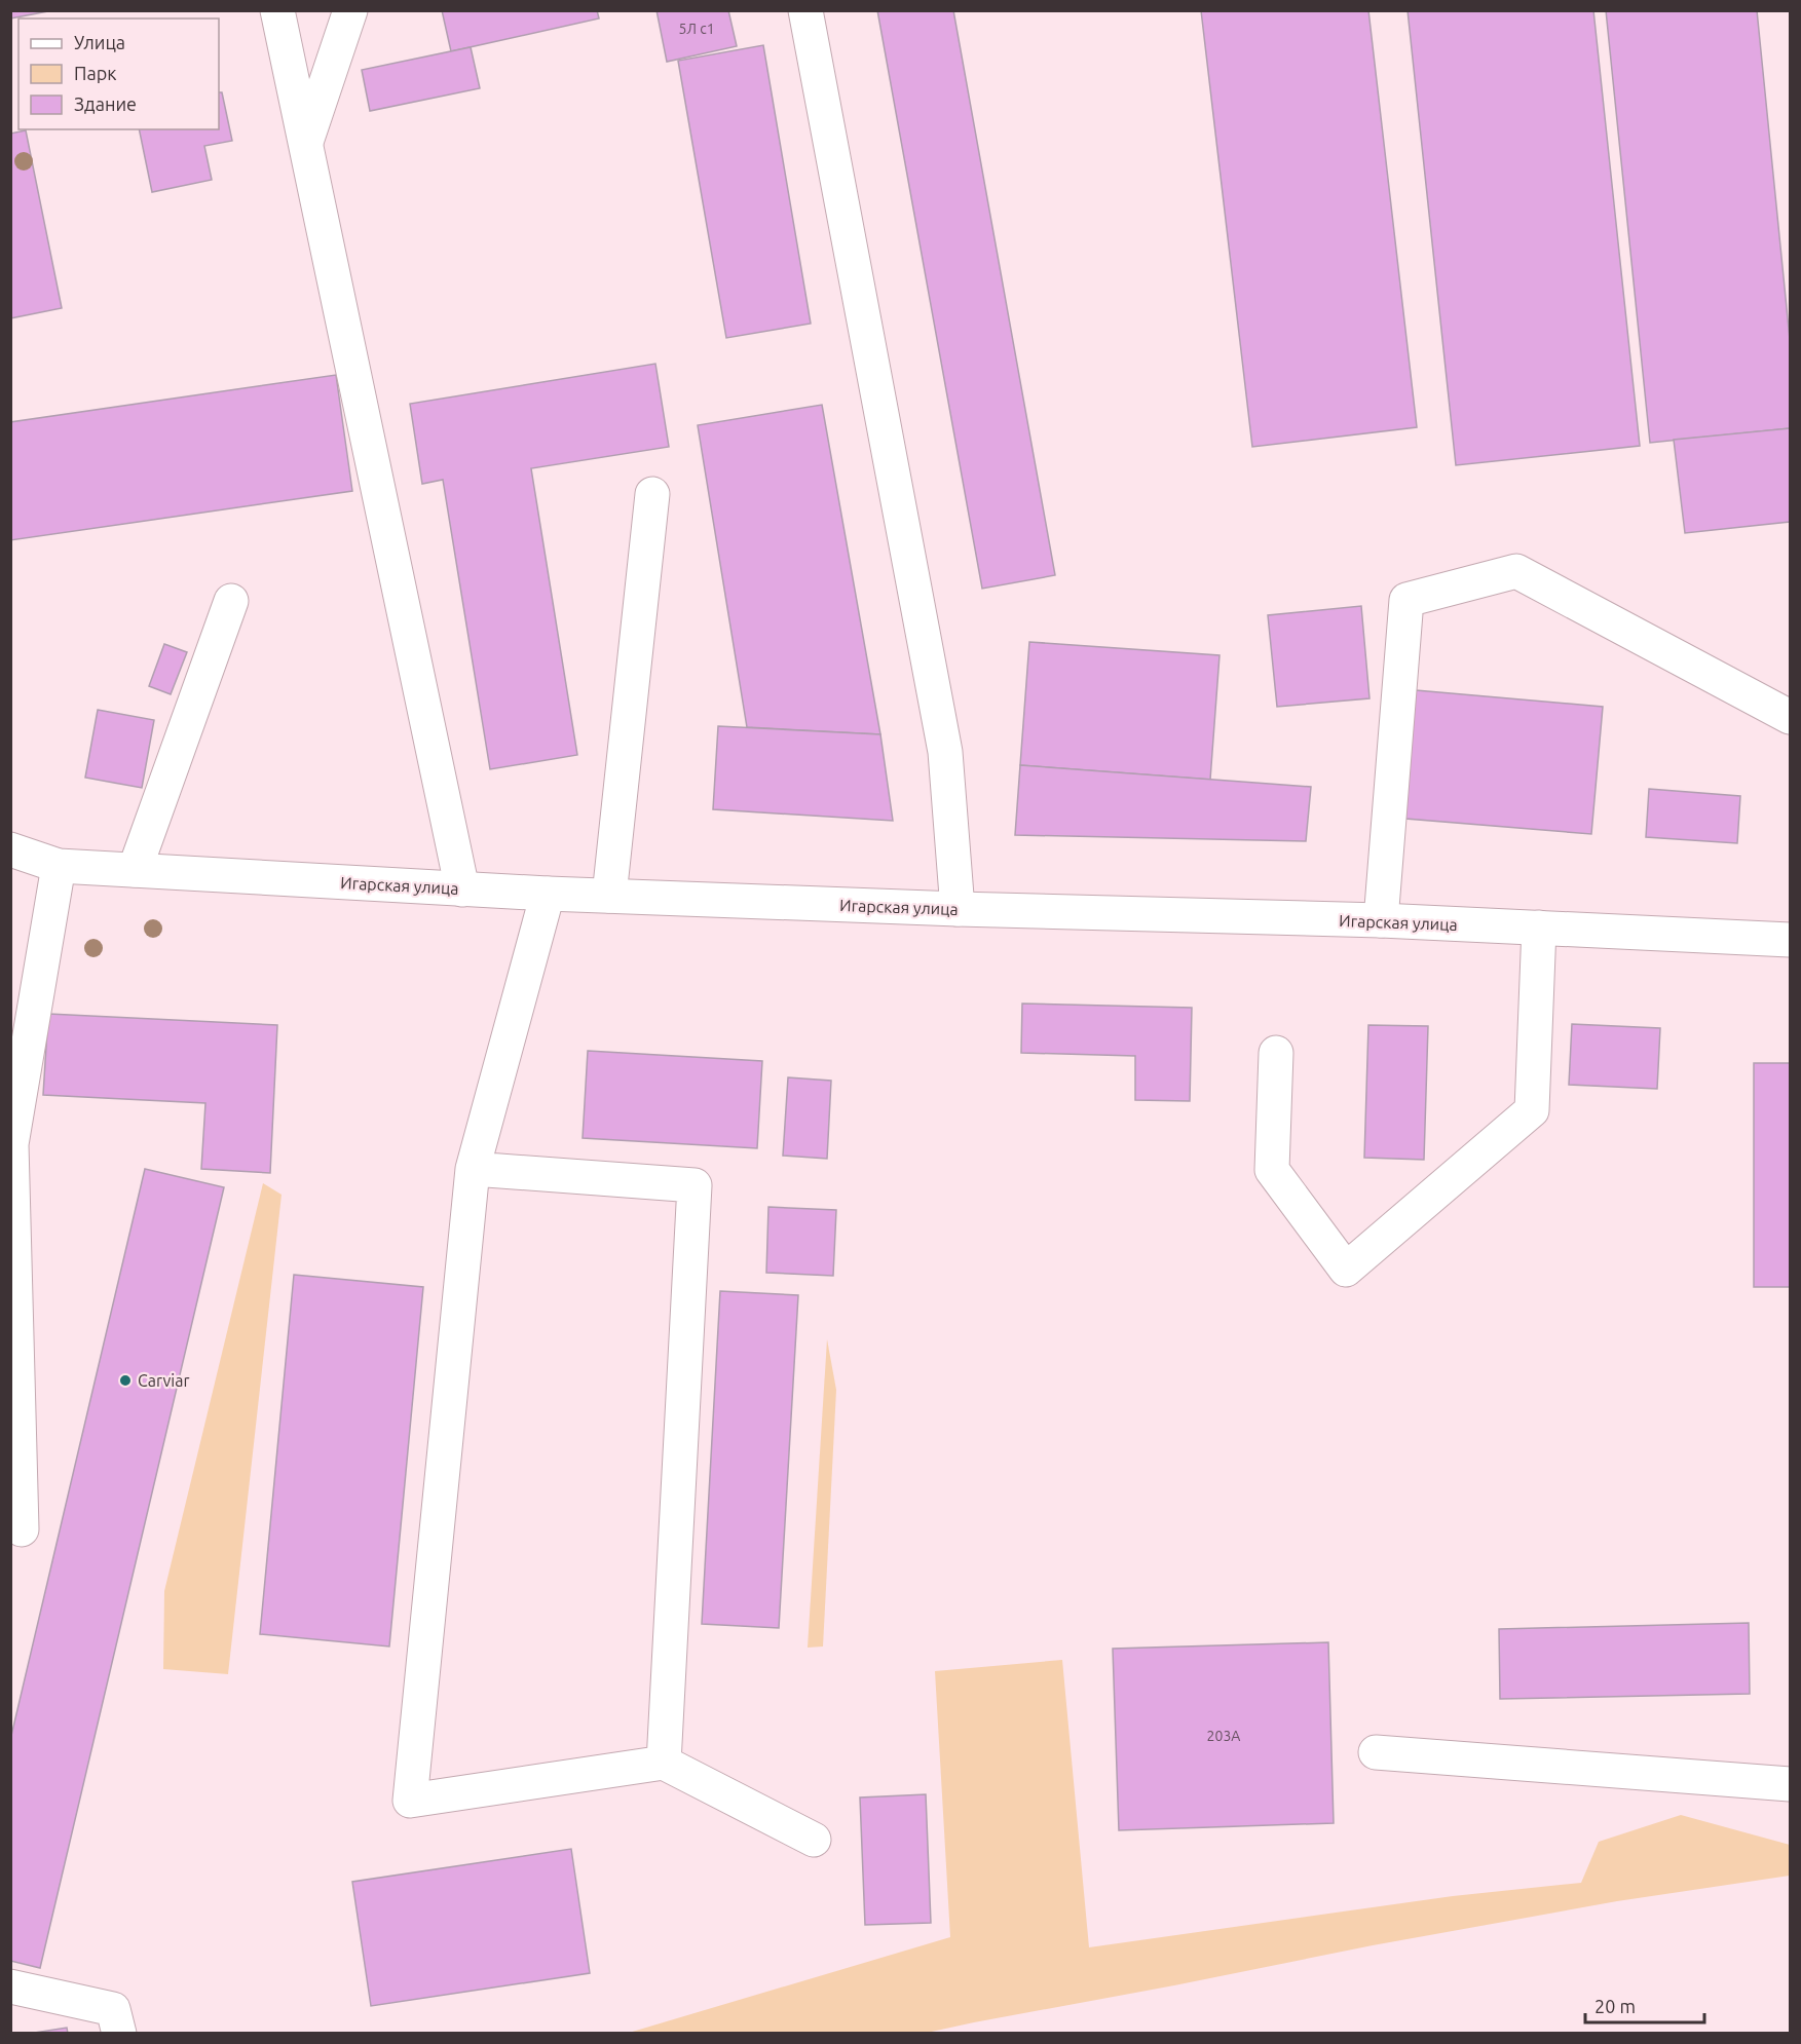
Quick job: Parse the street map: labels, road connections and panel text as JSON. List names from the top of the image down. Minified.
{"streets":{"street":["Игарская улица"]},"places":["Carviar"],"house_numbers":["5Л с1","203А"],"legend":["Улица","Парк","Здание"],"scale_bar":"20 m"}
